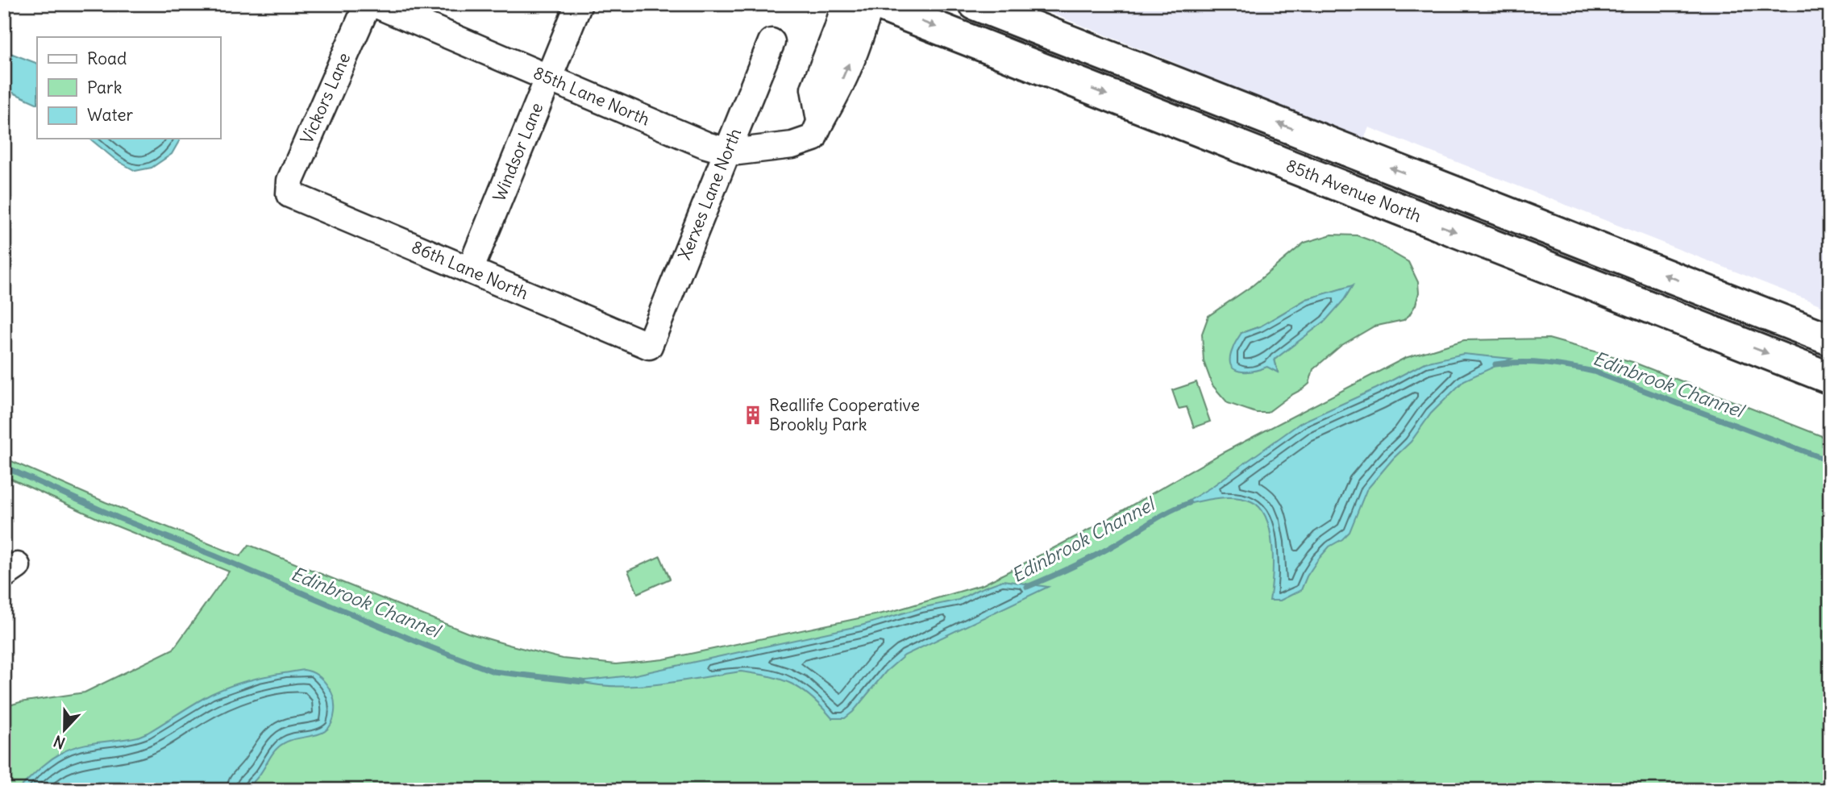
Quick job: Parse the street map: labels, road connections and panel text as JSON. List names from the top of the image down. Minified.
{"streets":{"main road":["85th Avenue North"],"street":["85th Lane North","Vickors Lane","Windsor Lane","Xerxes Lane North","86th Lane North"]},"crossings":[["85th Lane North","Windsor Lane"],["85th Lane North","Xerxes Lane North"],["Vickors Lane","86th Lane North"],["Windsor Lane","86th Lane North"],["Xerxes Lane North","86th Lane North"]],"water":["Edinbrook Channel"],"places":{"building":["Reallife Cooperative Brookly Park"]},"legend":["Road","Park","Water"],"north":"bottom"}
